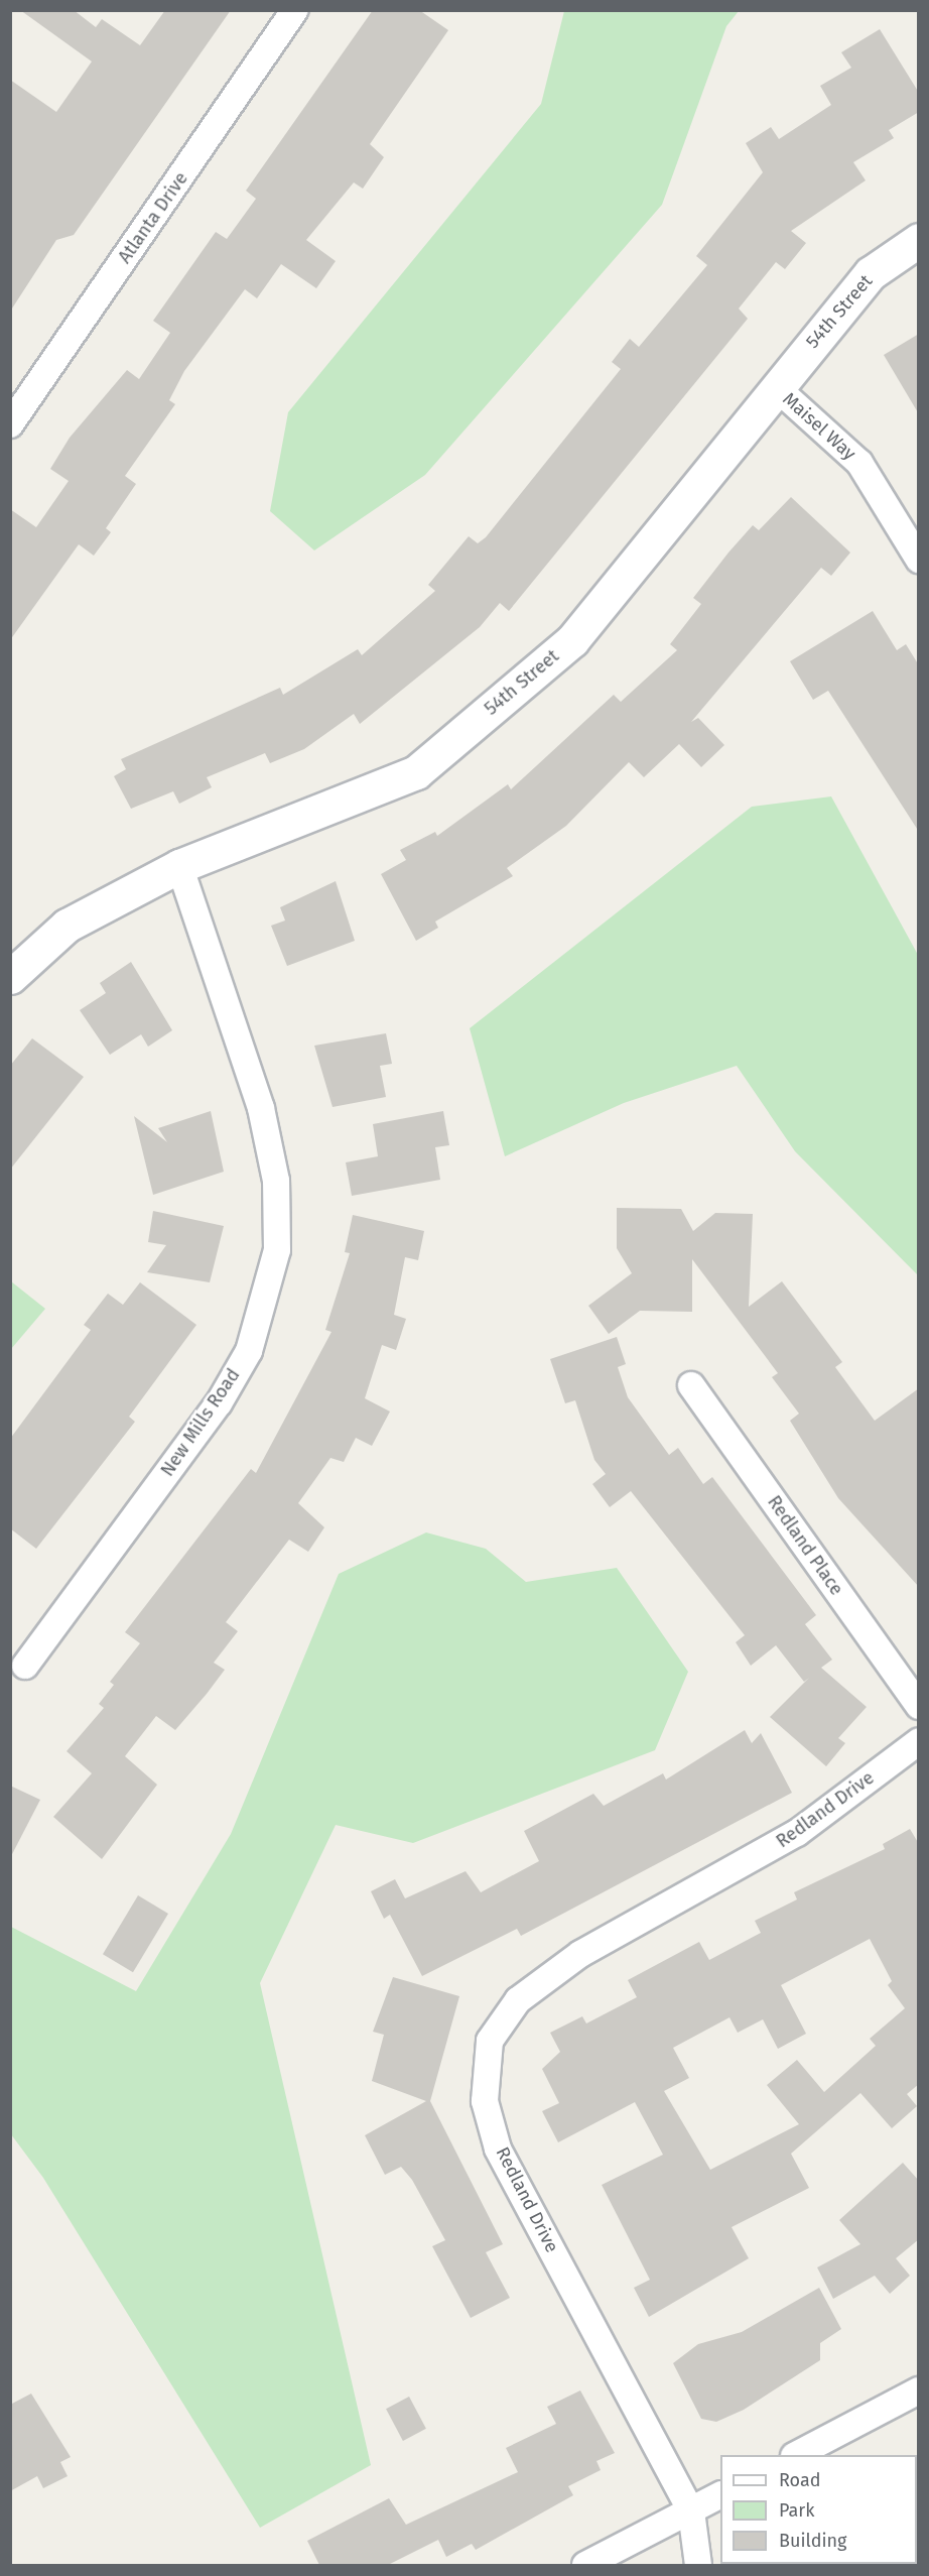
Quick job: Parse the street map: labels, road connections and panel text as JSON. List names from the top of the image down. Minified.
{"streets":{"street":["Atlanta Drive","54th Street","Maisel Way","New Mills Road","Redland Place","Redland Drive"]},"crossings":[["54th Street","Maisel Way"],["54th Street","New Mills Road"]],"legend":["Road","Park","Building"]}
